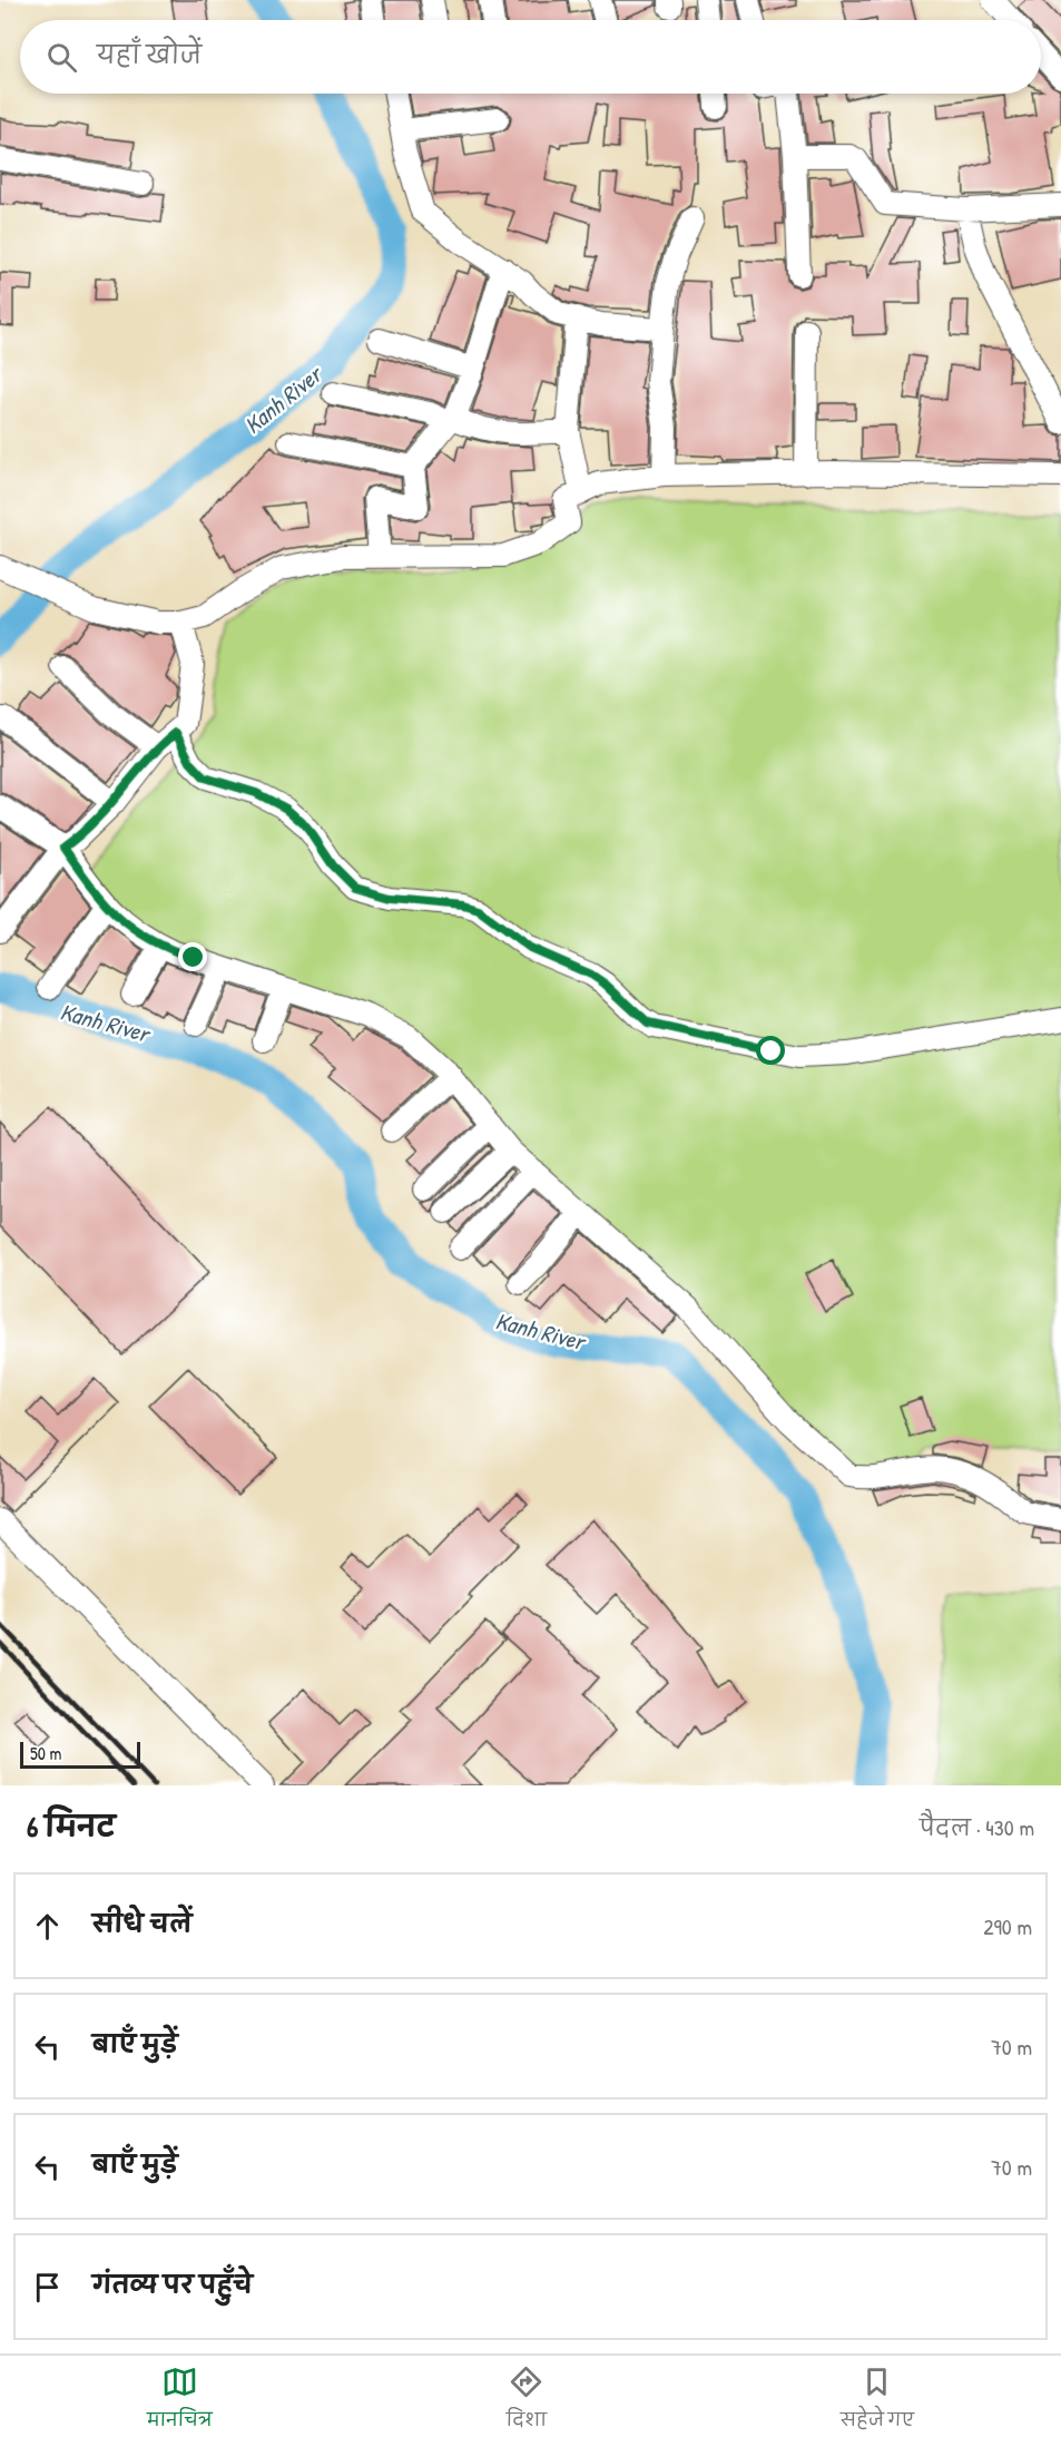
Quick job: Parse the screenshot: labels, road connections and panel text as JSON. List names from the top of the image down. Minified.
{"water":["Kanh River"],"scale_bar":"50 m","page":{"search":"यहाँ खोजें","scale":"50 m","heading":["6 मिनट","पैदल · 430 m"],"list":[["सीधे चलें","290 m"],["बाएँ मुड़ें","70 m"],["बाएँ मुड़ें","70 m"],"गंतव्य पर पहुँचे"],"nav":["मानचित्र","दिशा","सहेजे गए"]}}
